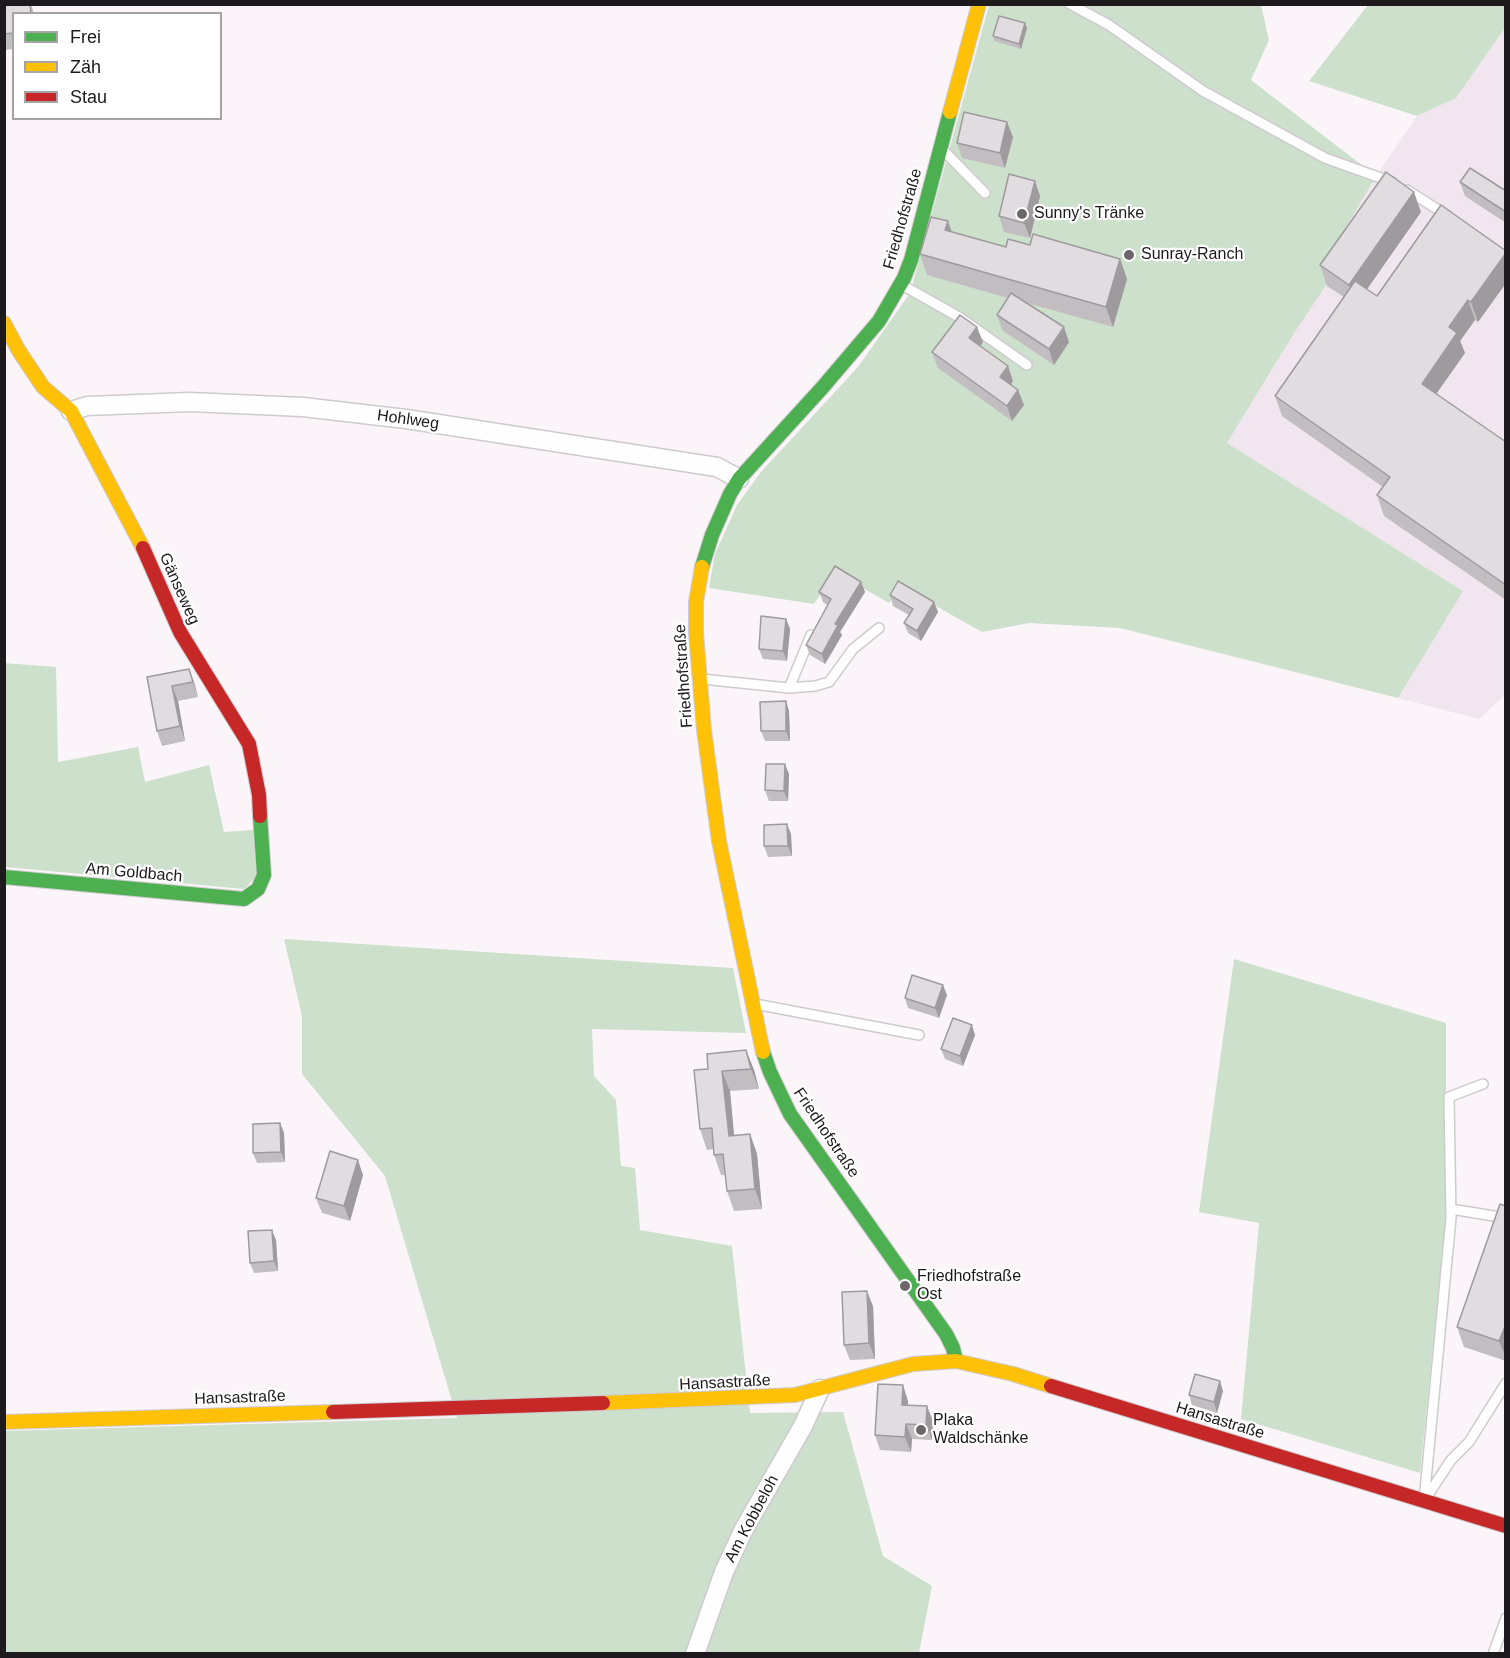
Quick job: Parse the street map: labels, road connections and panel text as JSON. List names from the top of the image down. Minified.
{"streets":{"street":["Friedhofstraße","Hohlweg","Gänseweg","Am Goldbach","Hansastraße","Am Kobbeloh"]},"crossings":[["Friedhofstraße","Hohlweg"],["Friedhofstraße","Hansastraße"],["Hohlweg","Gänseweg"],["Gänseweg","Am Goldbach"],["Hansastraße","Am Kobbeloh"]],"places":["Sunny's Tränke","Sunray-Ranch","Friedhofstraße Ost","Plaka Waldschänke"],"legend":["Frei","Zäh","Stau"]}
